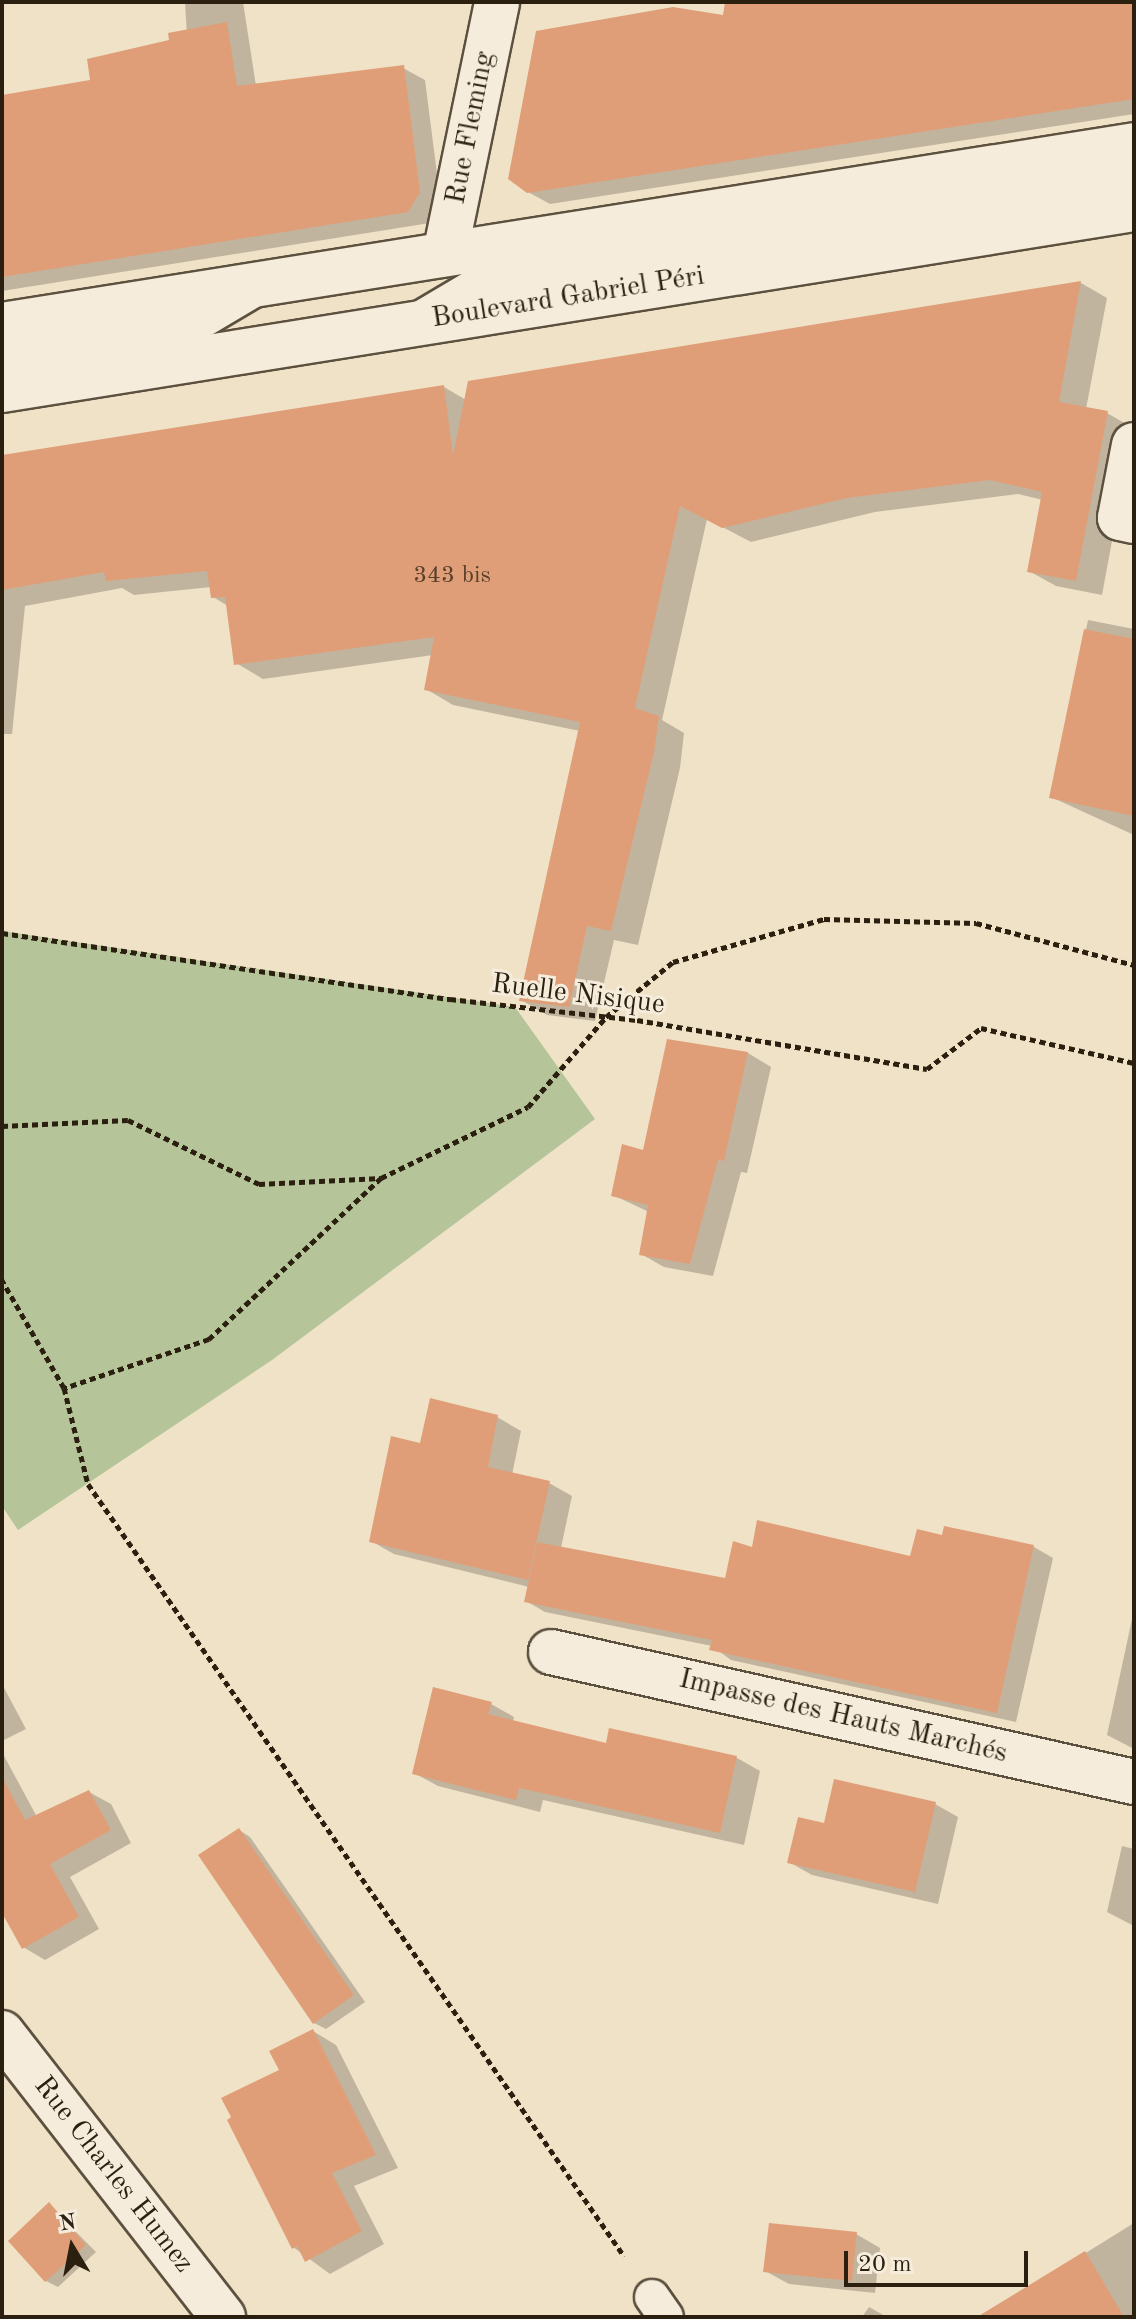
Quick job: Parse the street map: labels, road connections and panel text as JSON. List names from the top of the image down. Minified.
{"streets":{"main road":["Rue Fleming","Boulevard Gabriel Péri","Impasse des Hauts Marchés","Rue Charles Humez"],"path":["Ruelle Nisique"]},"house_numbers":["343 bis"],"scale_bar":"20 m","north":"top"}
